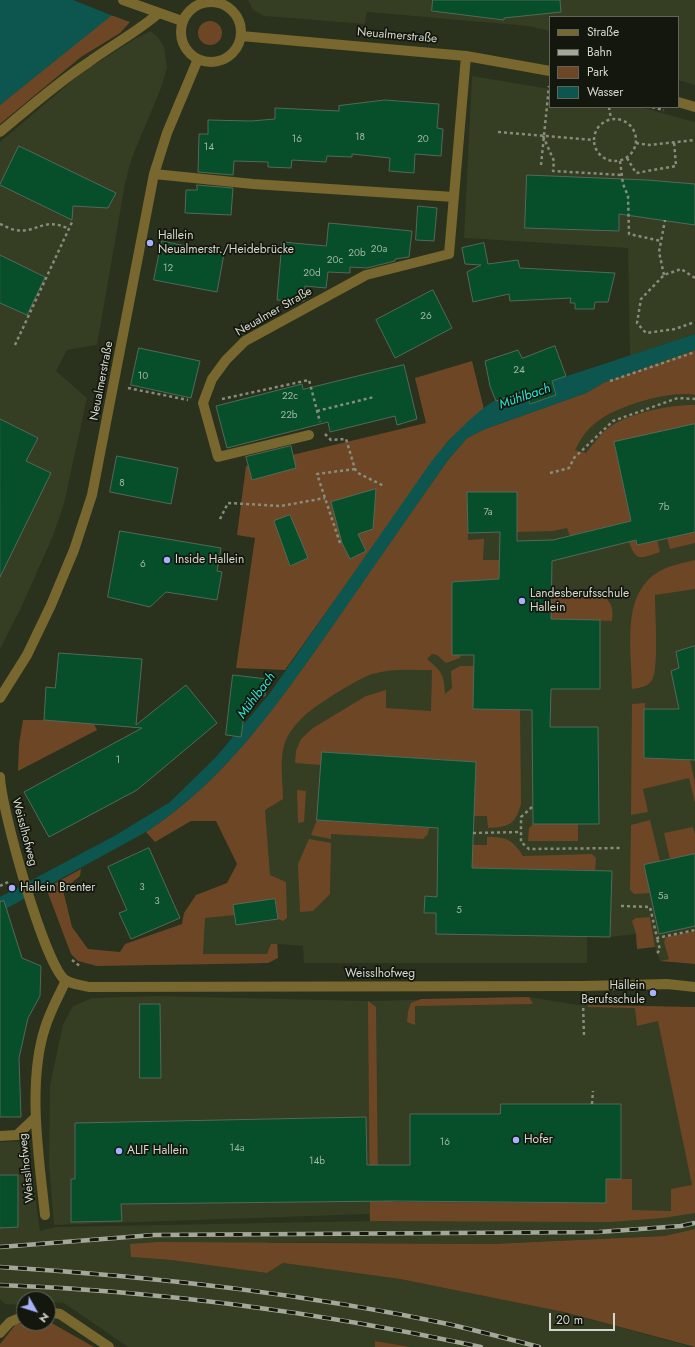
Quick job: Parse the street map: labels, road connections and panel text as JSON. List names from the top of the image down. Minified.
{"streets":{"street":["Neualmerstraße","Neualmer Straße","Weisslhofweg"]},"crossings":[["Neualmerstraße","Neualmer Straße"]],"water":["Mühlbach"],"places":["Hallein Neualmerstr./Heidebrücke","Inside Hallein","Landesberufsschule Hallein","Hallein Brenter","Hallein Berufsschule","Hofer","ALIF Hallein"],"house_numbers":["18","16","20","14","20a","20b","20c","12","20d","26","24","10","22c","22b","8","7b","7a","6","1","3","5a","3","5","16","14a","14b"],"legend":["Straße","Bahn","Park","Wasser"],"scale_bar":"20 m","north":"bottom right"}
